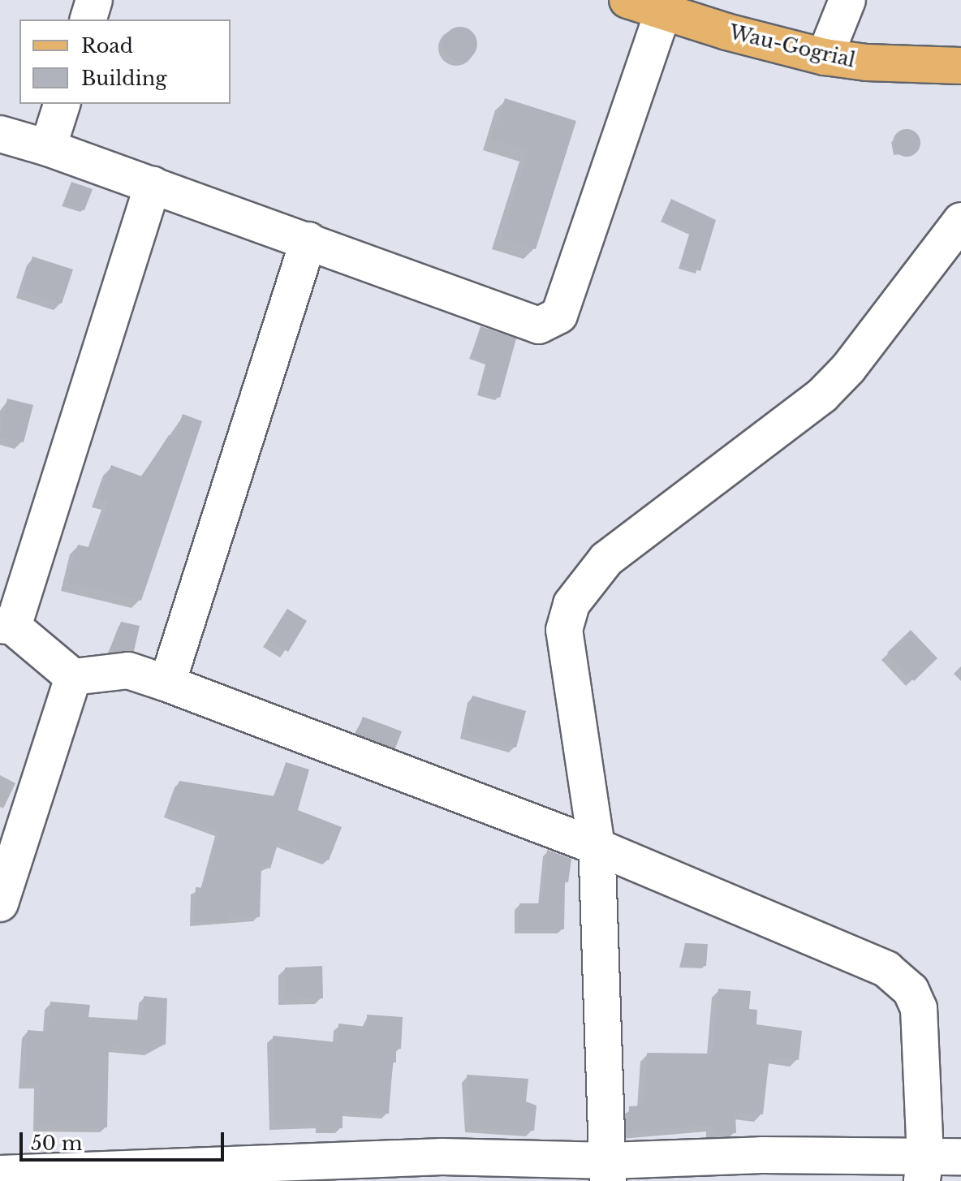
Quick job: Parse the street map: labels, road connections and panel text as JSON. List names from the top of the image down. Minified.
{"streets":{"main road":["Wau-Gogrial"]},"legend":["Road","Building"],"scale_bar":"50 m"}
